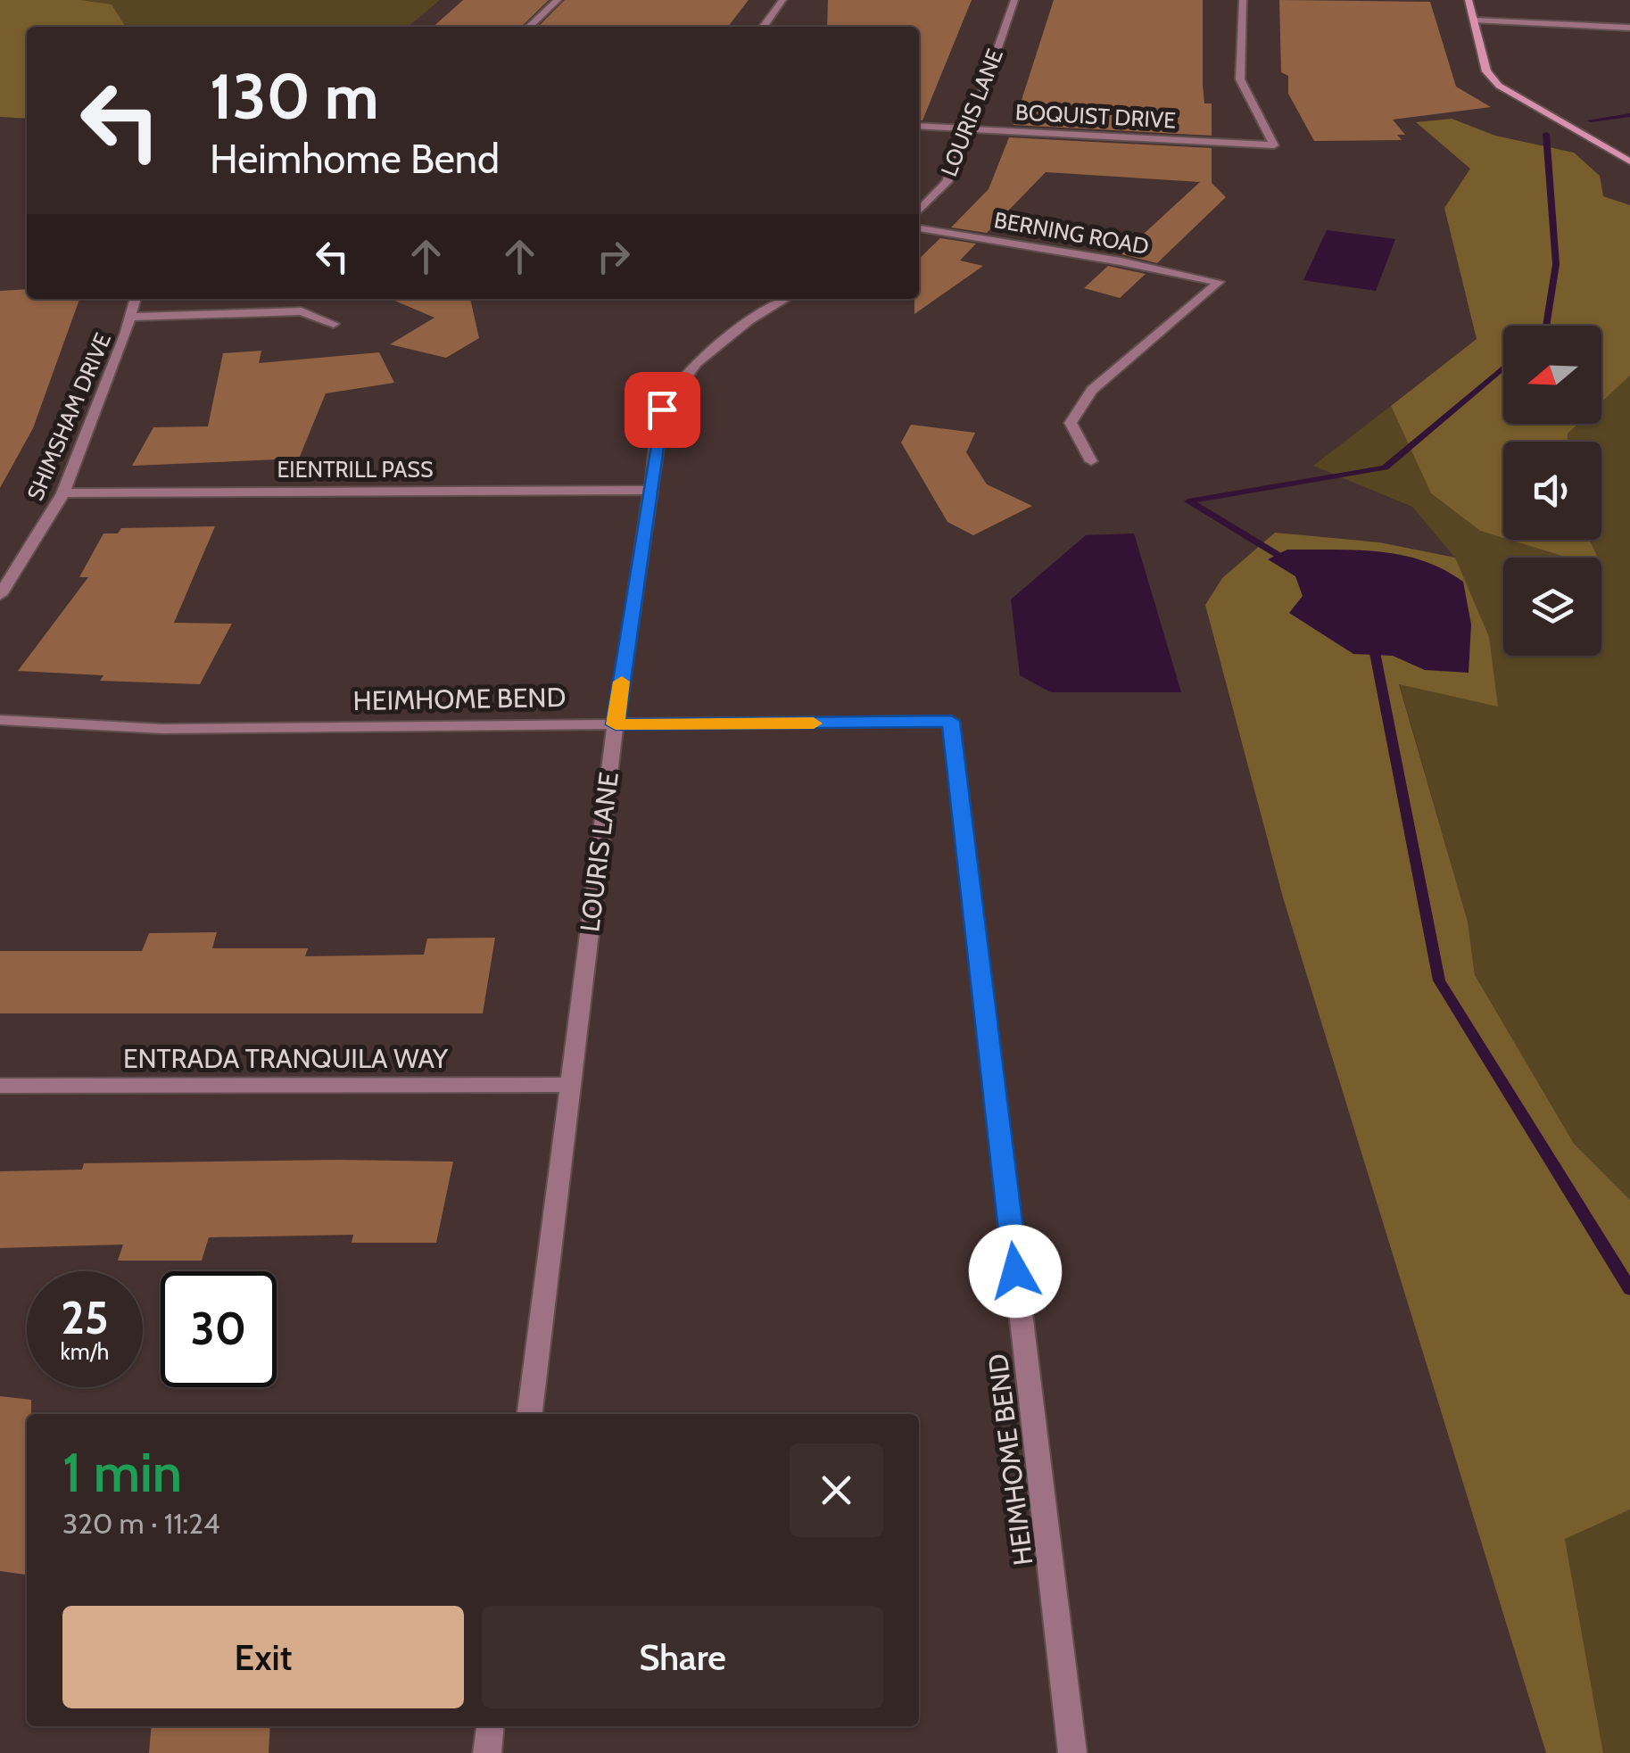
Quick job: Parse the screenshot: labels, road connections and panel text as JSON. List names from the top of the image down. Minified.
{"streets":{"street":["LOURIS LANE","BOQUIST DRIVE","BERNING ROAD","SHIMSHAM DRIVE","EIENTRILL PASS","HEIMHOME BEND","ENTRADA TRANQUILA WAY"]},"crossings":[["LOURIS LANE","BOQUIST DRIVE"],["LOURIS LANE","EIENTRILL PASS"],["LOURIS LANE","HEIMHOME BEND"],["LOURIS LANE","ENTRADA TRANQUILA WAY"],["SHIMSHAM DRIVE","EIENTRILL PASS"]],"north":"left","page":{"turn":["130 m","Heimhome Bend"],"speed":"25 km/h","limit":"30","heading":["1 min","320 m · 11:24"],"buttons":["Exit","Share"]}}
